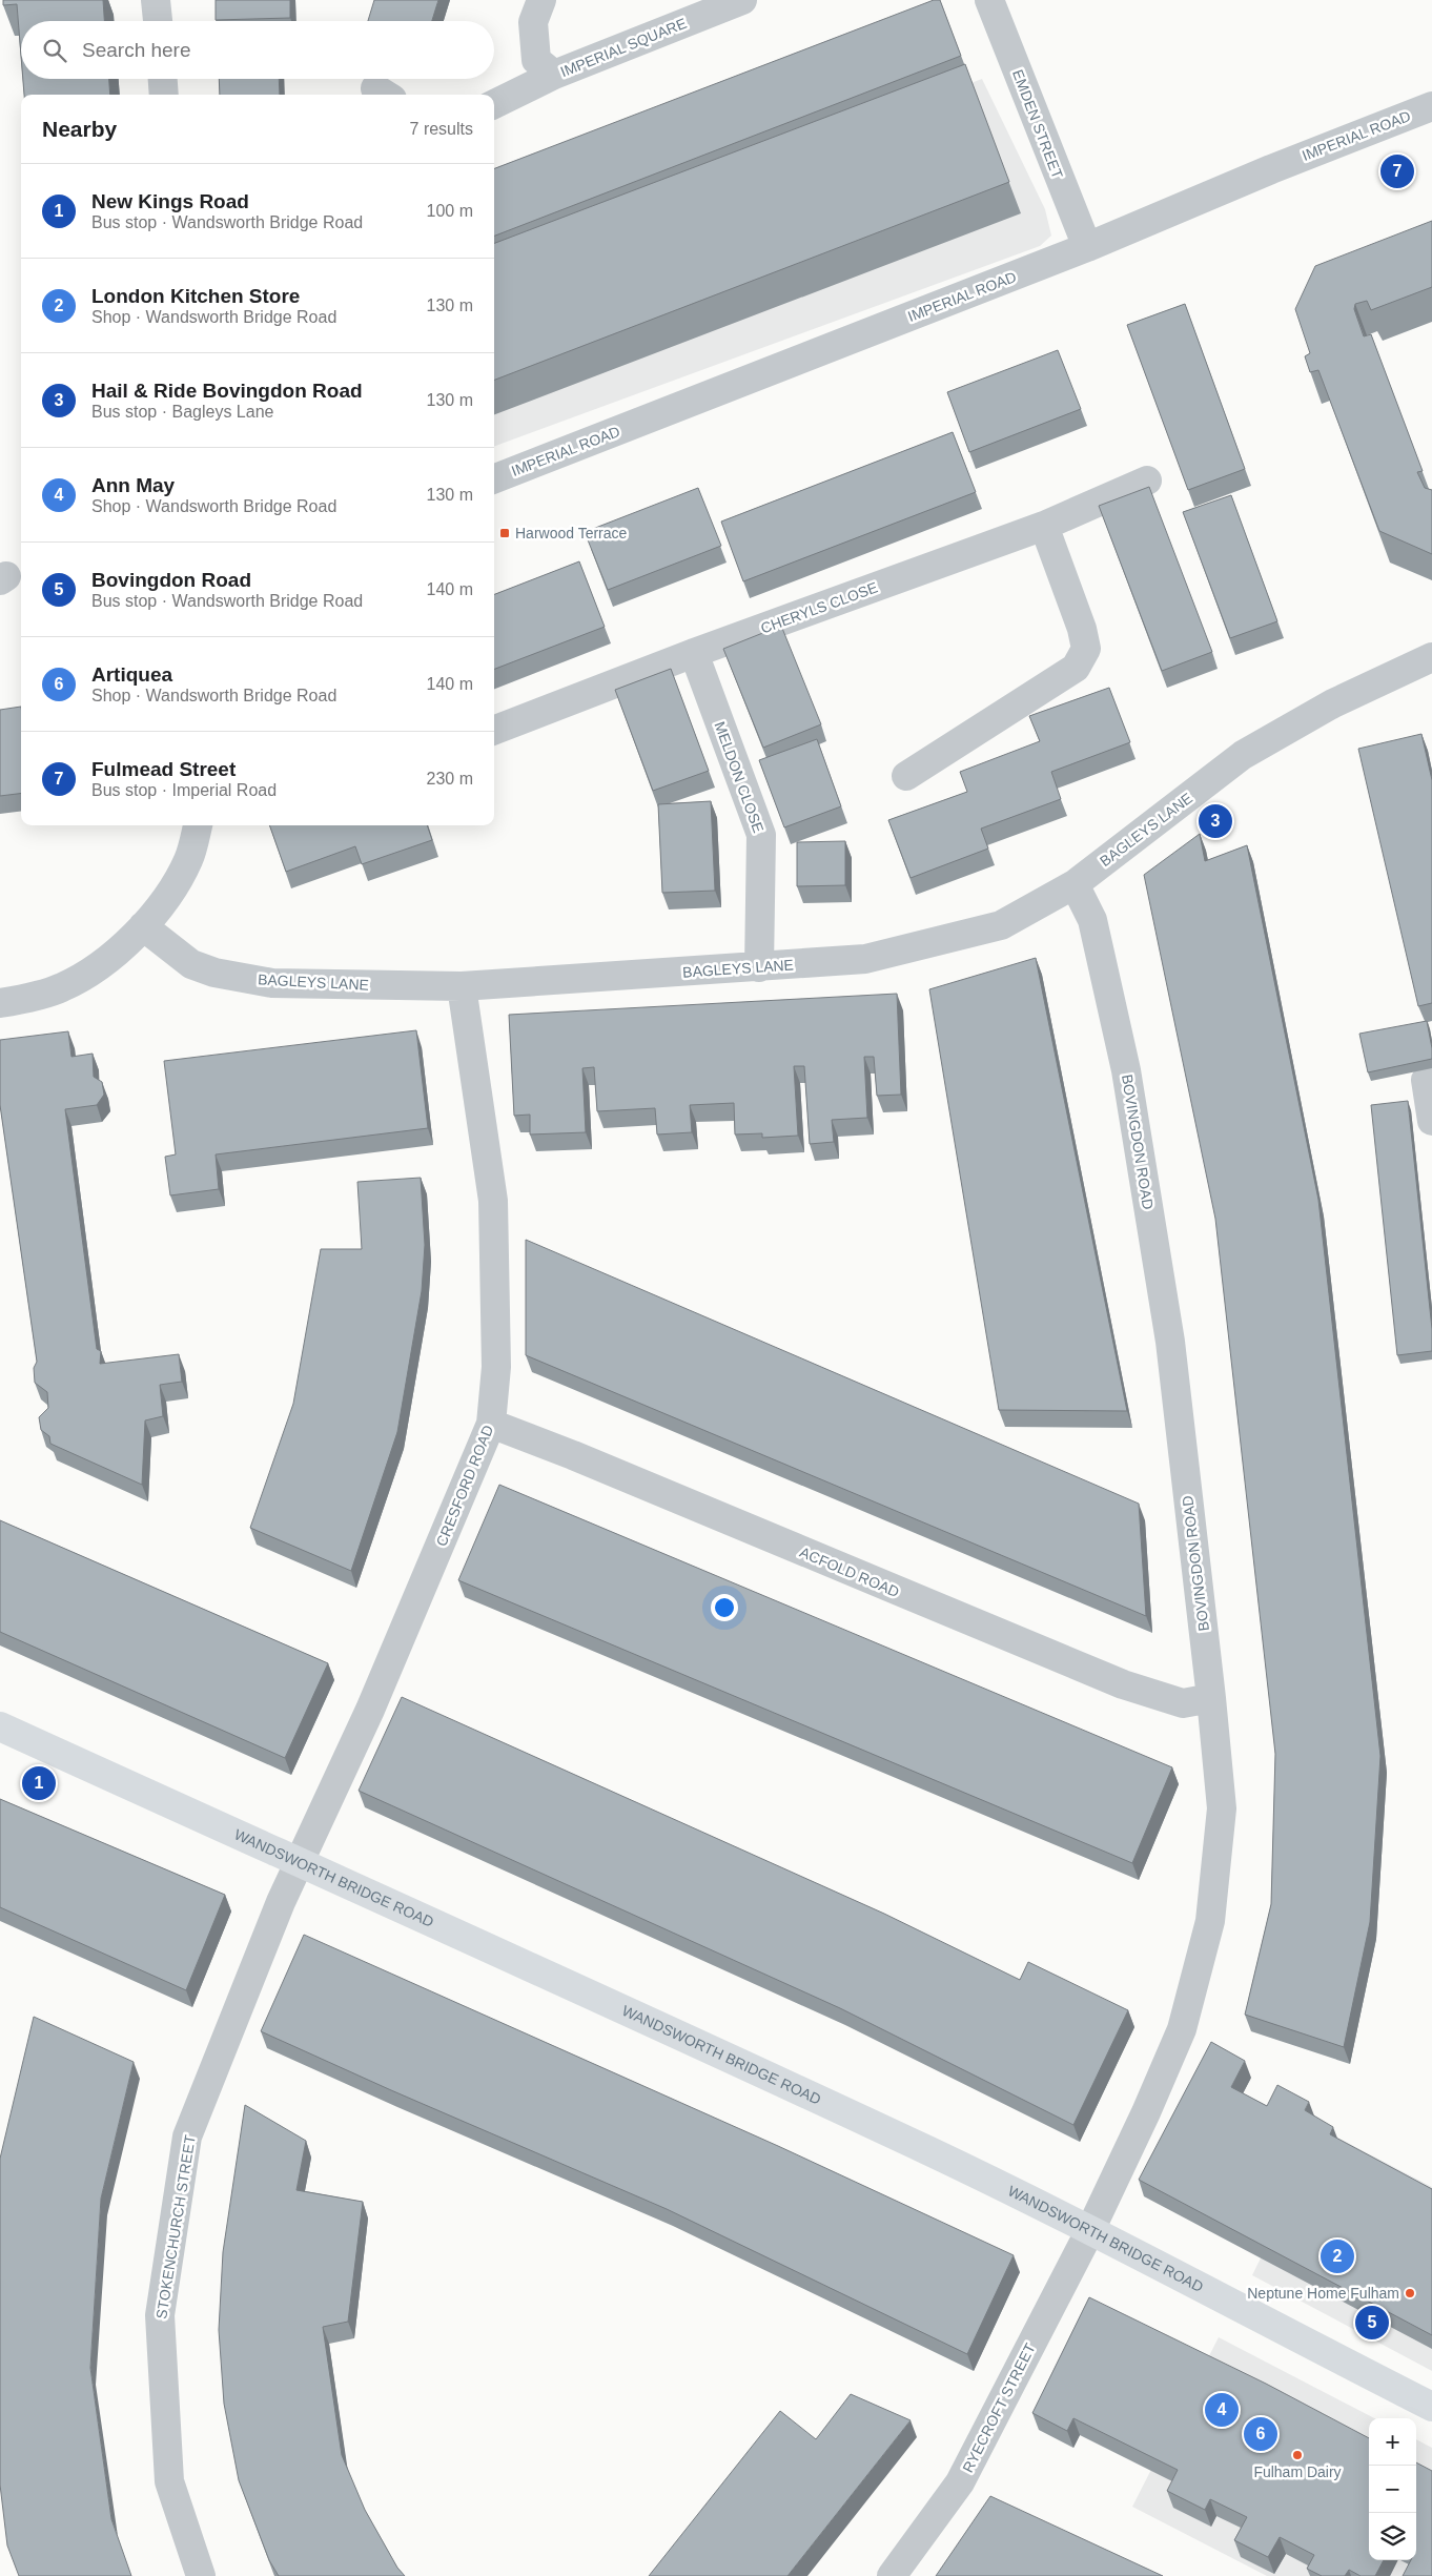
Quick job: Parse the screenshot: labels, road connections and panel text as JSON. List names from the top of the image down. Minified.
{"streets":{"main road":["WANDSWORTH BRIDGE ROAD"],"street":["IMPERIAL SQUARE","EMDEN STREET","IMPERIAL ROAD","CHERYLS CLOSE","MELDON CLOSE","BAGLEYS LANE","BOVINGDON ROAD","CRESFORD ROAD","ACFOLD ROAD","STOKENCHURCH STREET","RYECROFT STREET"]},"crossings":[["EMDEN STREET","IMPERIAL ROAD"],["CHERYLS CLOSE","MELDON CLOSE"],["MELDON CLOSE","BAGLEYS LANE"],["BAGLEYS LANE","BOVINGDON ROAD"],["BAGLEYS LANE","CRESFORD ROAD"],["BOVINGDON ROAD","ACFOLD ROAD"],["BOVINGDON ROAD","WANDSWORTH BRIDGE ROAD"],["BOVINGDON ROAD","RYECROFT STREET"],["CRESFORD ROAD","ACFOLD ROAD"],["CRESFORD ROAD","WANDSWORTH BRIDGE ROAD"],["CRESFORD ROAD","STOKENCHURCH STREET"],["WANDSWORTH BRIDGE ROAD","STOKENCHURCH STREET"],["WANDSWORTH BRIDGE ROAD","RYECROFT STREET"]],"places":{"transit":["Harwood Terrace"],"other":["Neptune Home Fulham","Fulham Dairy"]},"page":{"search":"Search here","heading":["Nearby","7 results"],"pins":["7","3","1","2","5","4","6"],"list":[{"mark":"1","name":"New Kings Road","note":"Bus stop · Wandsworth Bridge Road","value":"100 m"},{"mark":"2","name":"London Kitchen Store","note":"Shop · Wandsworth Bridge Road","value":"130 m"},{"mark":"3","name":"Hail & Ride Bovingdon Road","note":"Bus stop · Bagleys Lane","value":"130 m"},{"mark":"4","name":"Ann May","note":"Shop · Wandsworth Bridge Road","value":"130 m"},{"mark":"5","name":"Bovingdon Road","note":"Bus stop · Wandsworth Bridge Road","value":"140 m"},{"mark":"6","name":"Artiquea","note":"Shop · Wandsworth Bridge Road","value":"140 m"},{"mark":"7","name":"Fulmead Street","note":"Bus stop · Imperial Road","value":"230 m"}],"map_buttons":["+","−"]}}
